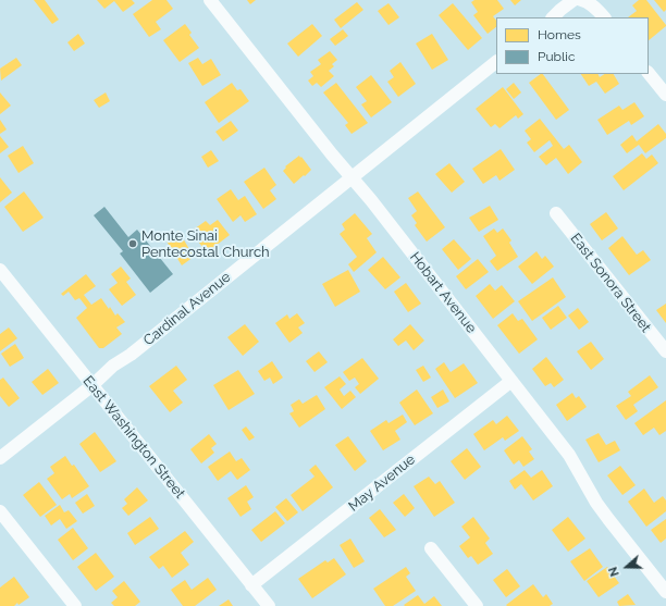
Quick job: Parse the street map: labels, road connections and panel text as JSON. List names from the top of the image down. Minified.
{"streets":{"street":["East Sonora Street","Hobart Avenue","Cardinal Avenue","East Washington Street","May Avenue"]},"crossings":[["Hobart Avenue","Cardinal Avenue"],["Hobart Avenue","May Avenue"],["Cardinal Avenue","East Washington Street"],["East Washington Street","May Avenue"]],"places":["Monte Sinai Pentecostal Church"],"legend":["Homes","Public"],"north":"left"}
